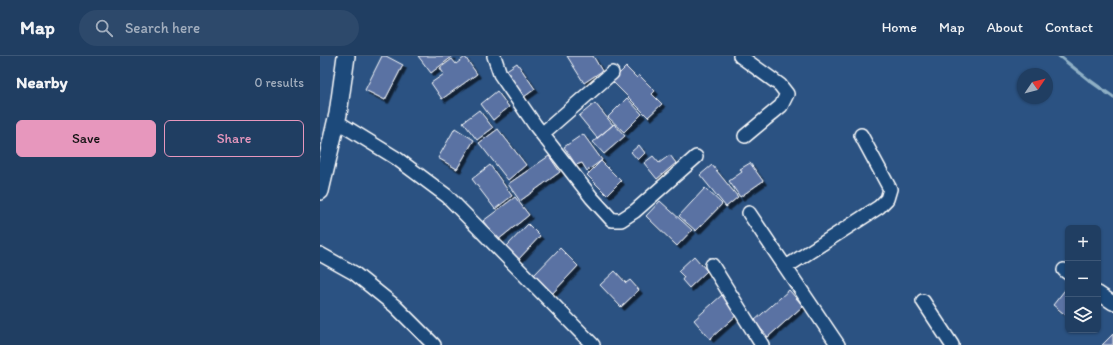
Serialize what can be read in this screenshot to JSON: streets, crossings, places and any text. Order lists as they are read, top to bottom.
{
  "north": "top right",
  "page": {
    "header": "Map",
    "search": "Search here",
    "nav": [
      "Home",
      "Map",
      "About",
      "Contact"
    ],
    "heading": ["Nearby", "0 results"],
    "buttons": ["Save", "Share"],
    "map_buttons": ["+", "−"]
  }
}
